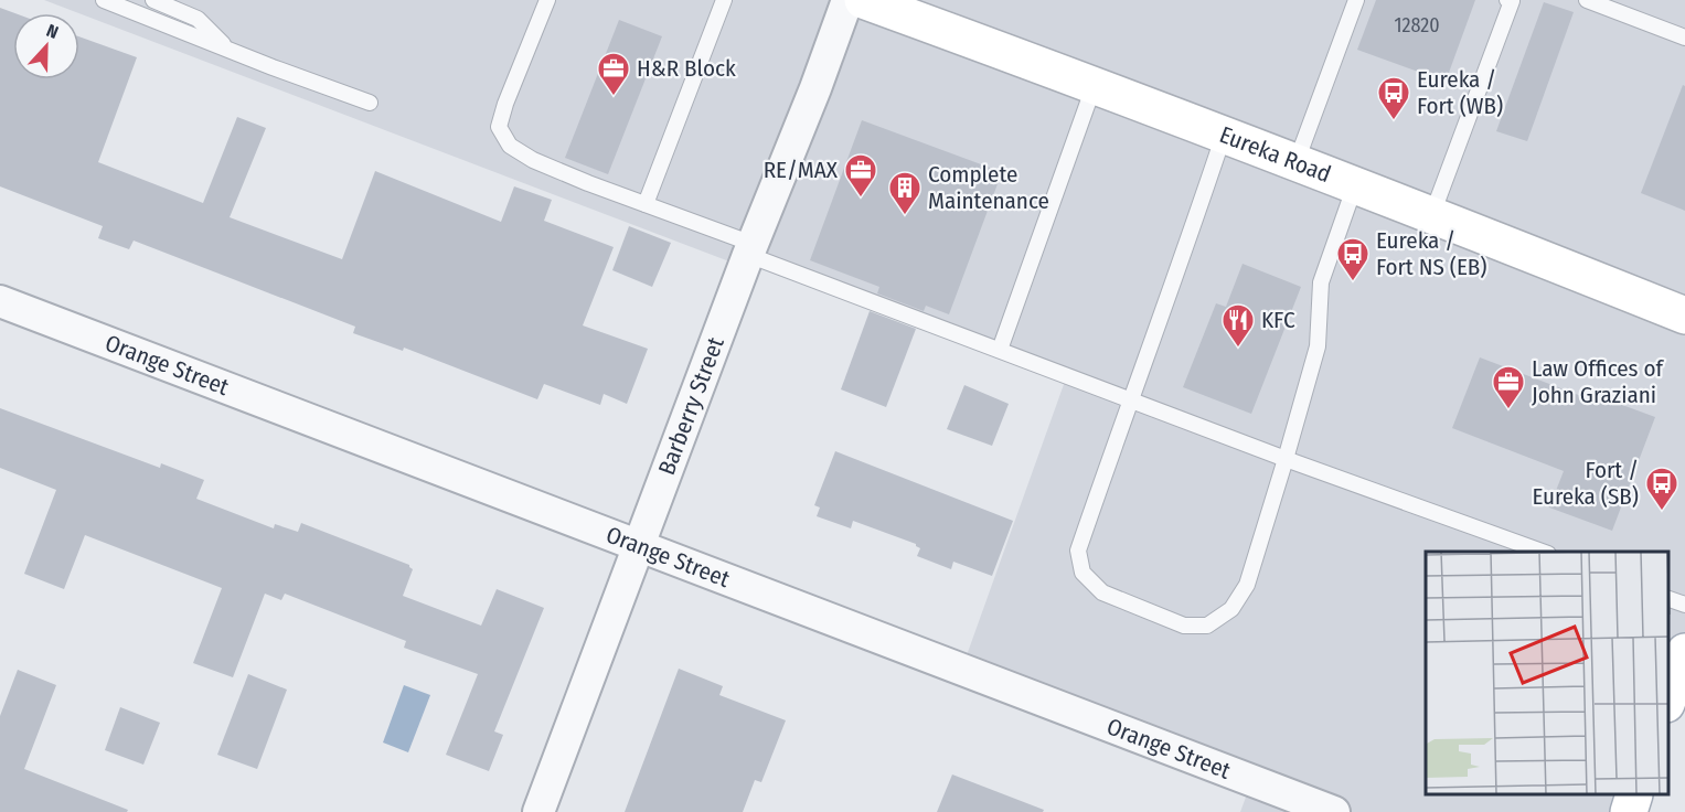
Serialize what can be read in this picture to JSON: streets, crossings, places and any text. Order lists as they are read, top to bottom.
{
  "streets": {
    "main road": ["Eureka Road"],
    "street": ["Orange Street", "Barberry Street"]
  },
  "crossings": [
    ["Orange Street", "Barberry Street"]
  ],
  "places": {
    "office": ["H&R Block", "RE/MAX", "Law Offices of John Graziani"],
    "bus stop": ["Eureka / Fort (WB)", "Eureka / Fort NS (EB)", "Fort / Eureka (SB)"],
    "building": ["Complete Maintenance"],
    "restaurant": ["KFC"]
  },
  "house_numbers": ["12820"],
  "north": "top"
}
